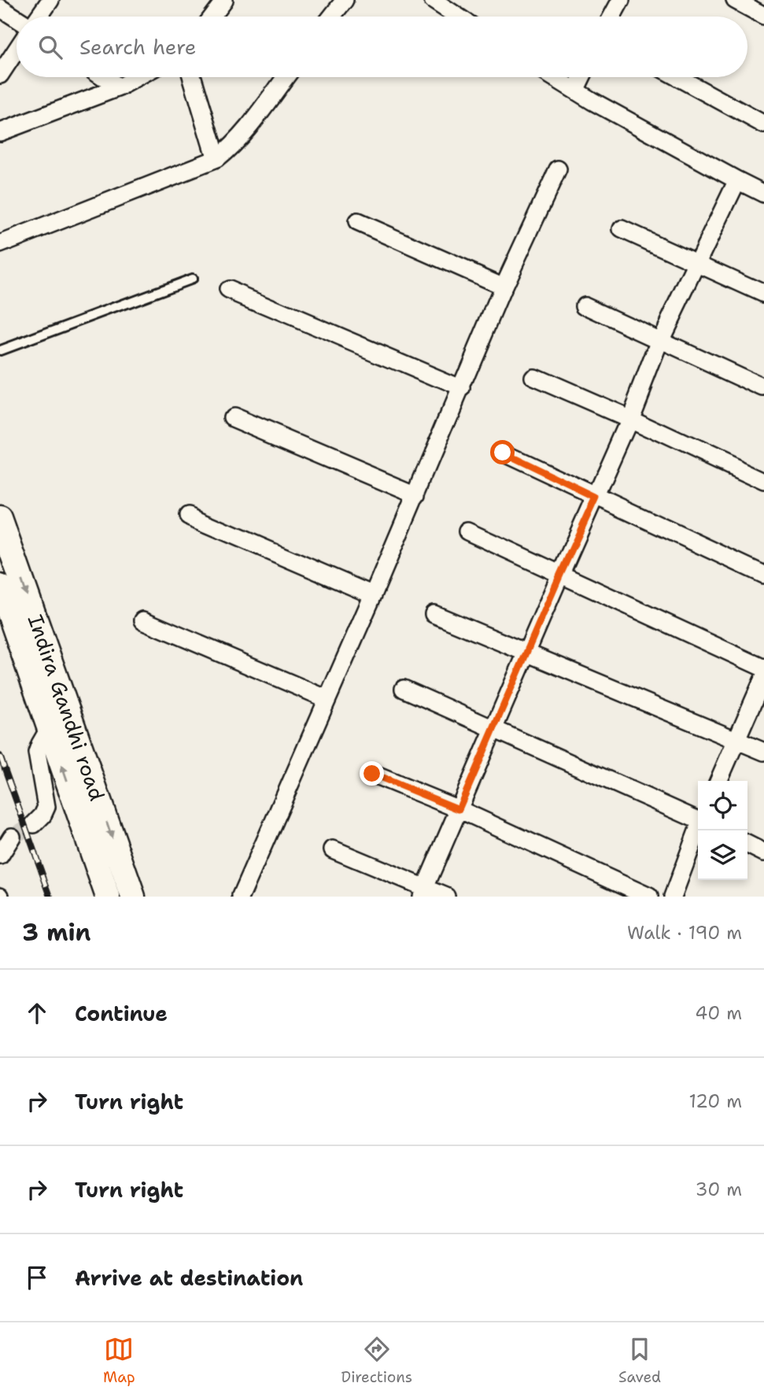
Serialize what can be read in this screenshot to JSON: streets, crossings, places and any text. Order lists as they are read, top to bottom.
{
  "streets": {
    "main road": ["Indira Gandhi road"]
  },
  "page": {
    "search": "Search here",
    "heading": ["3 min", "Walk · 190 m"],
    "list": [
      ["Continue", "40 m"],
      ["Turn right", "120 m"],
      ["Turn right", "30 m"],
      "Arrive at destination"
    ],
    "nav": ["Map", "Directions", "Saved"]
  }
}
